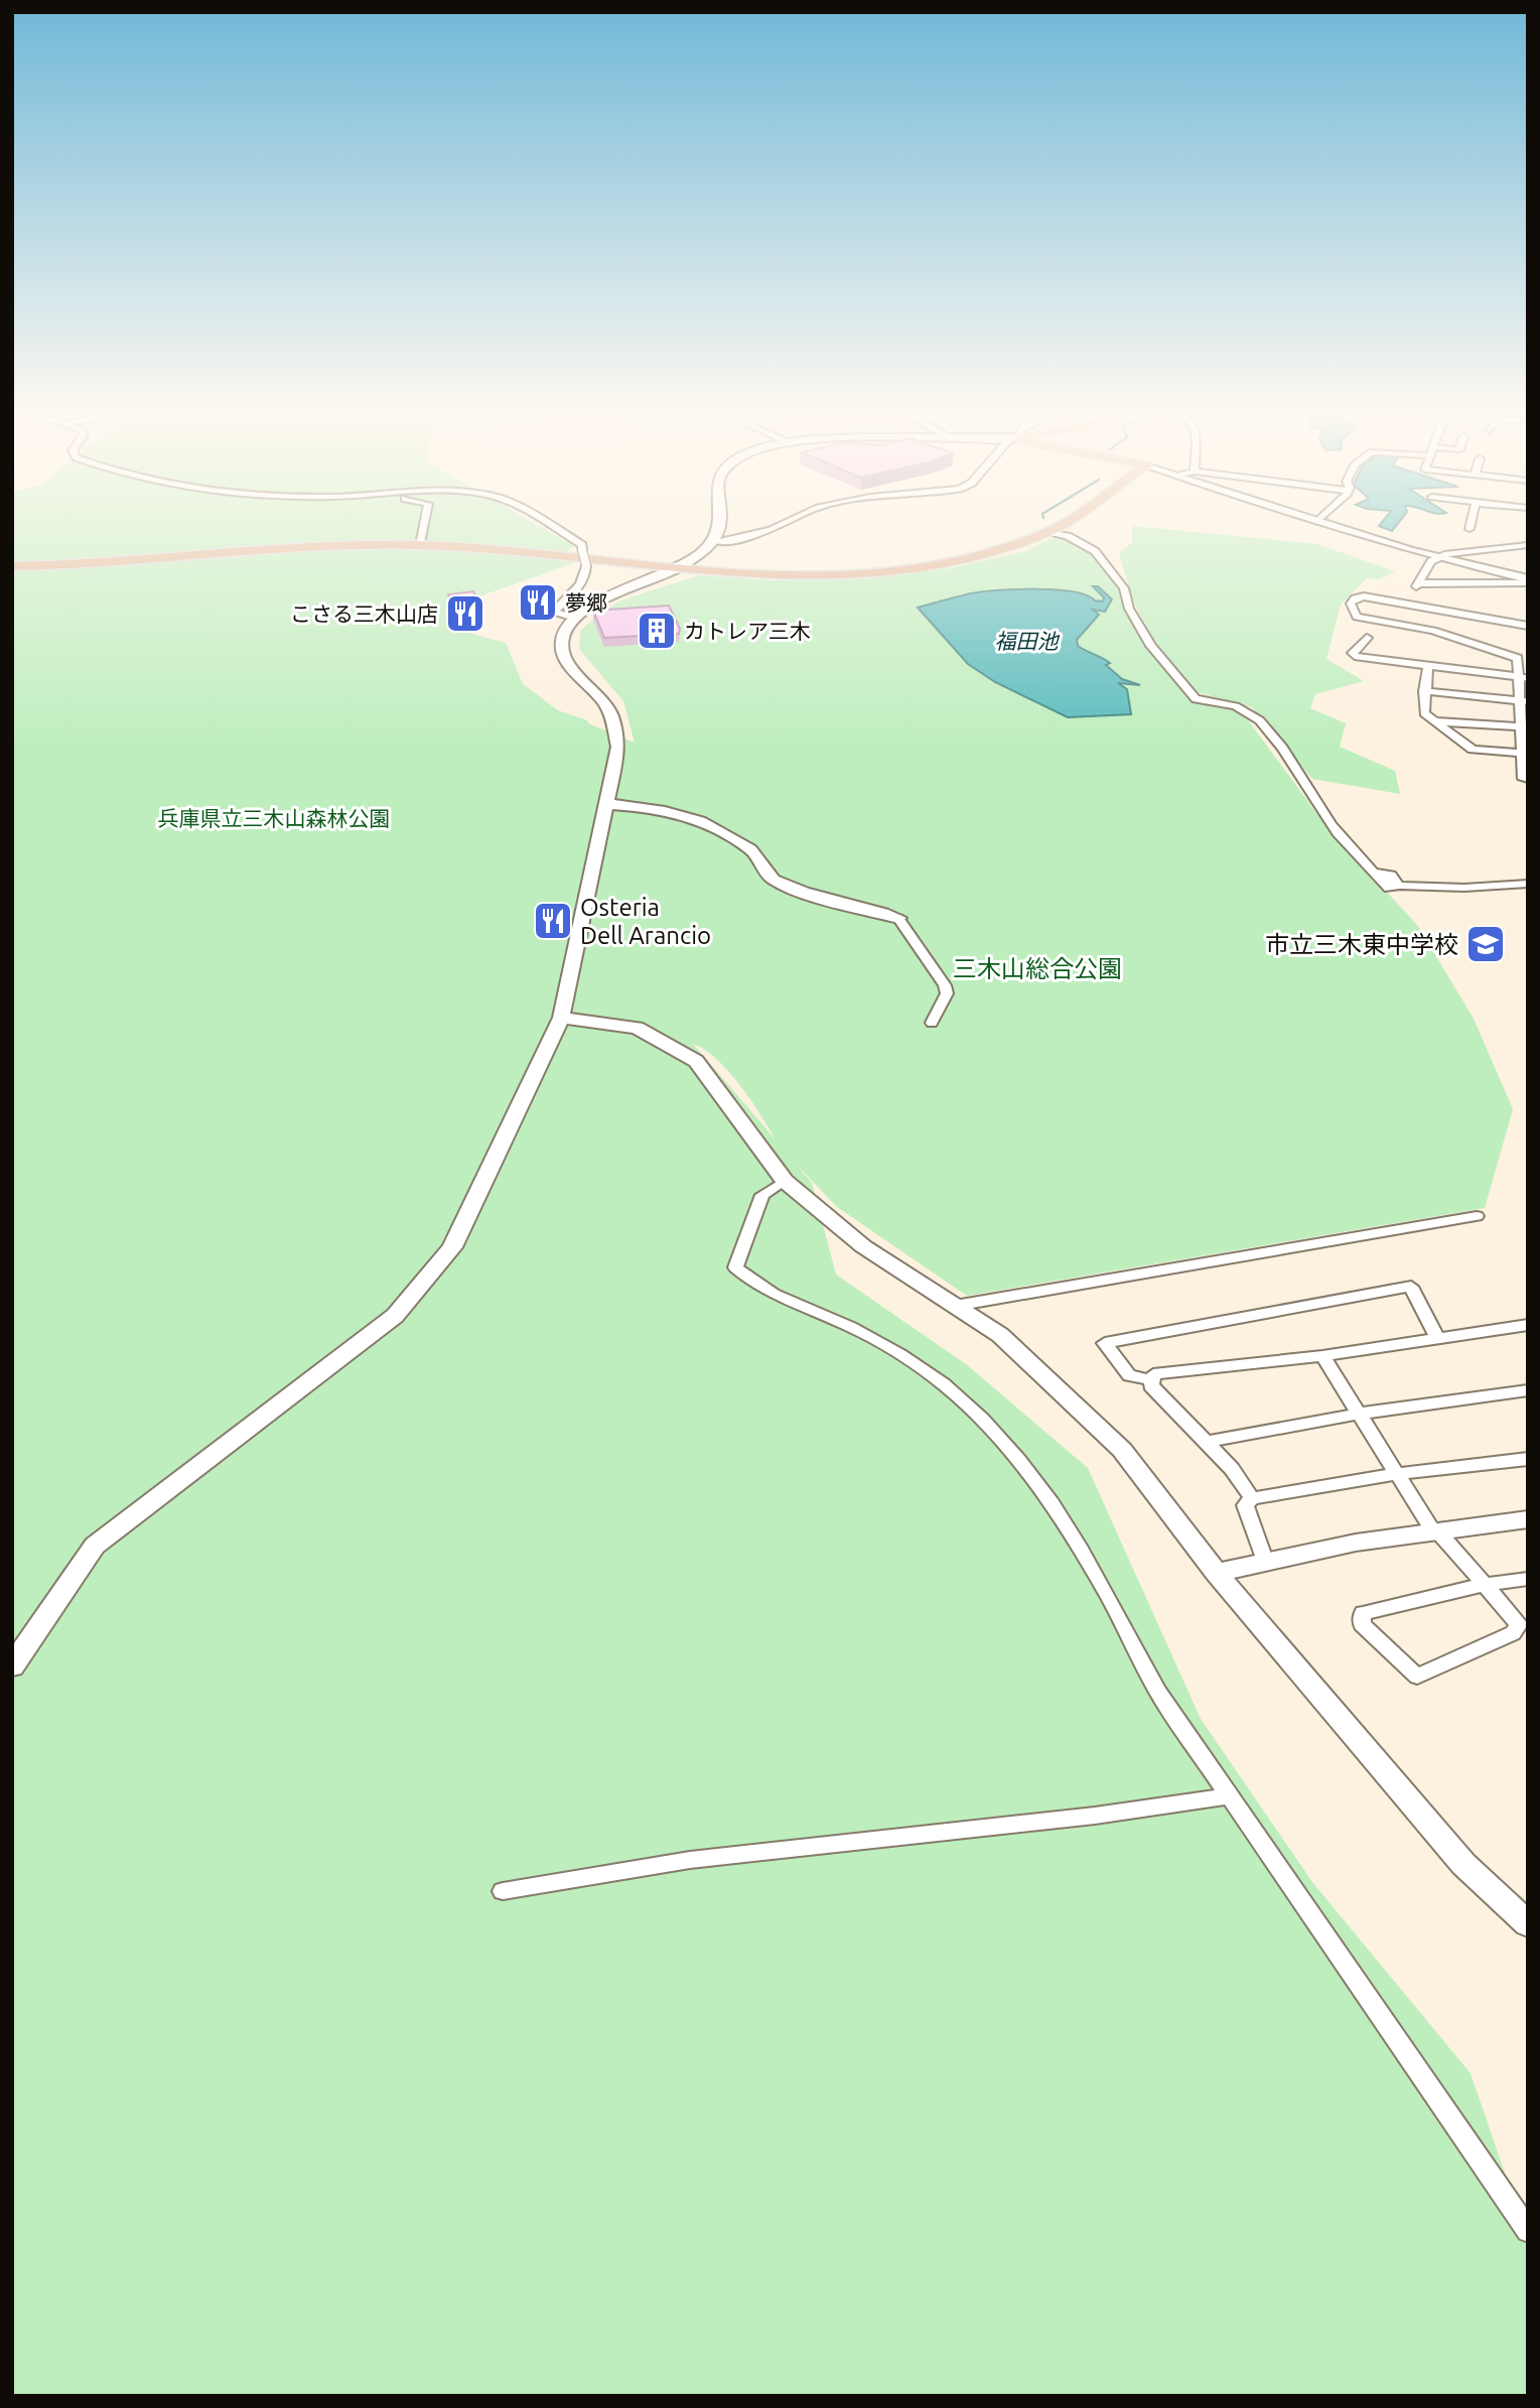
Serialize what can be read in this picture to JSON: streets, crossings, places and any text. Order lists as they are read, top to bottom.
{
  "water": ["福田池"],
  "parks": ["兵庫県立三木山森林公園", "三木山総合公園"],
  "places": {
    "restaurant": ["夢郷", "こさる三木山店", "Osteria Dell Arancio"],
    "building": ["カトレア三木"],
    "school or university": ["市立三木東中学校"]
  }
}
